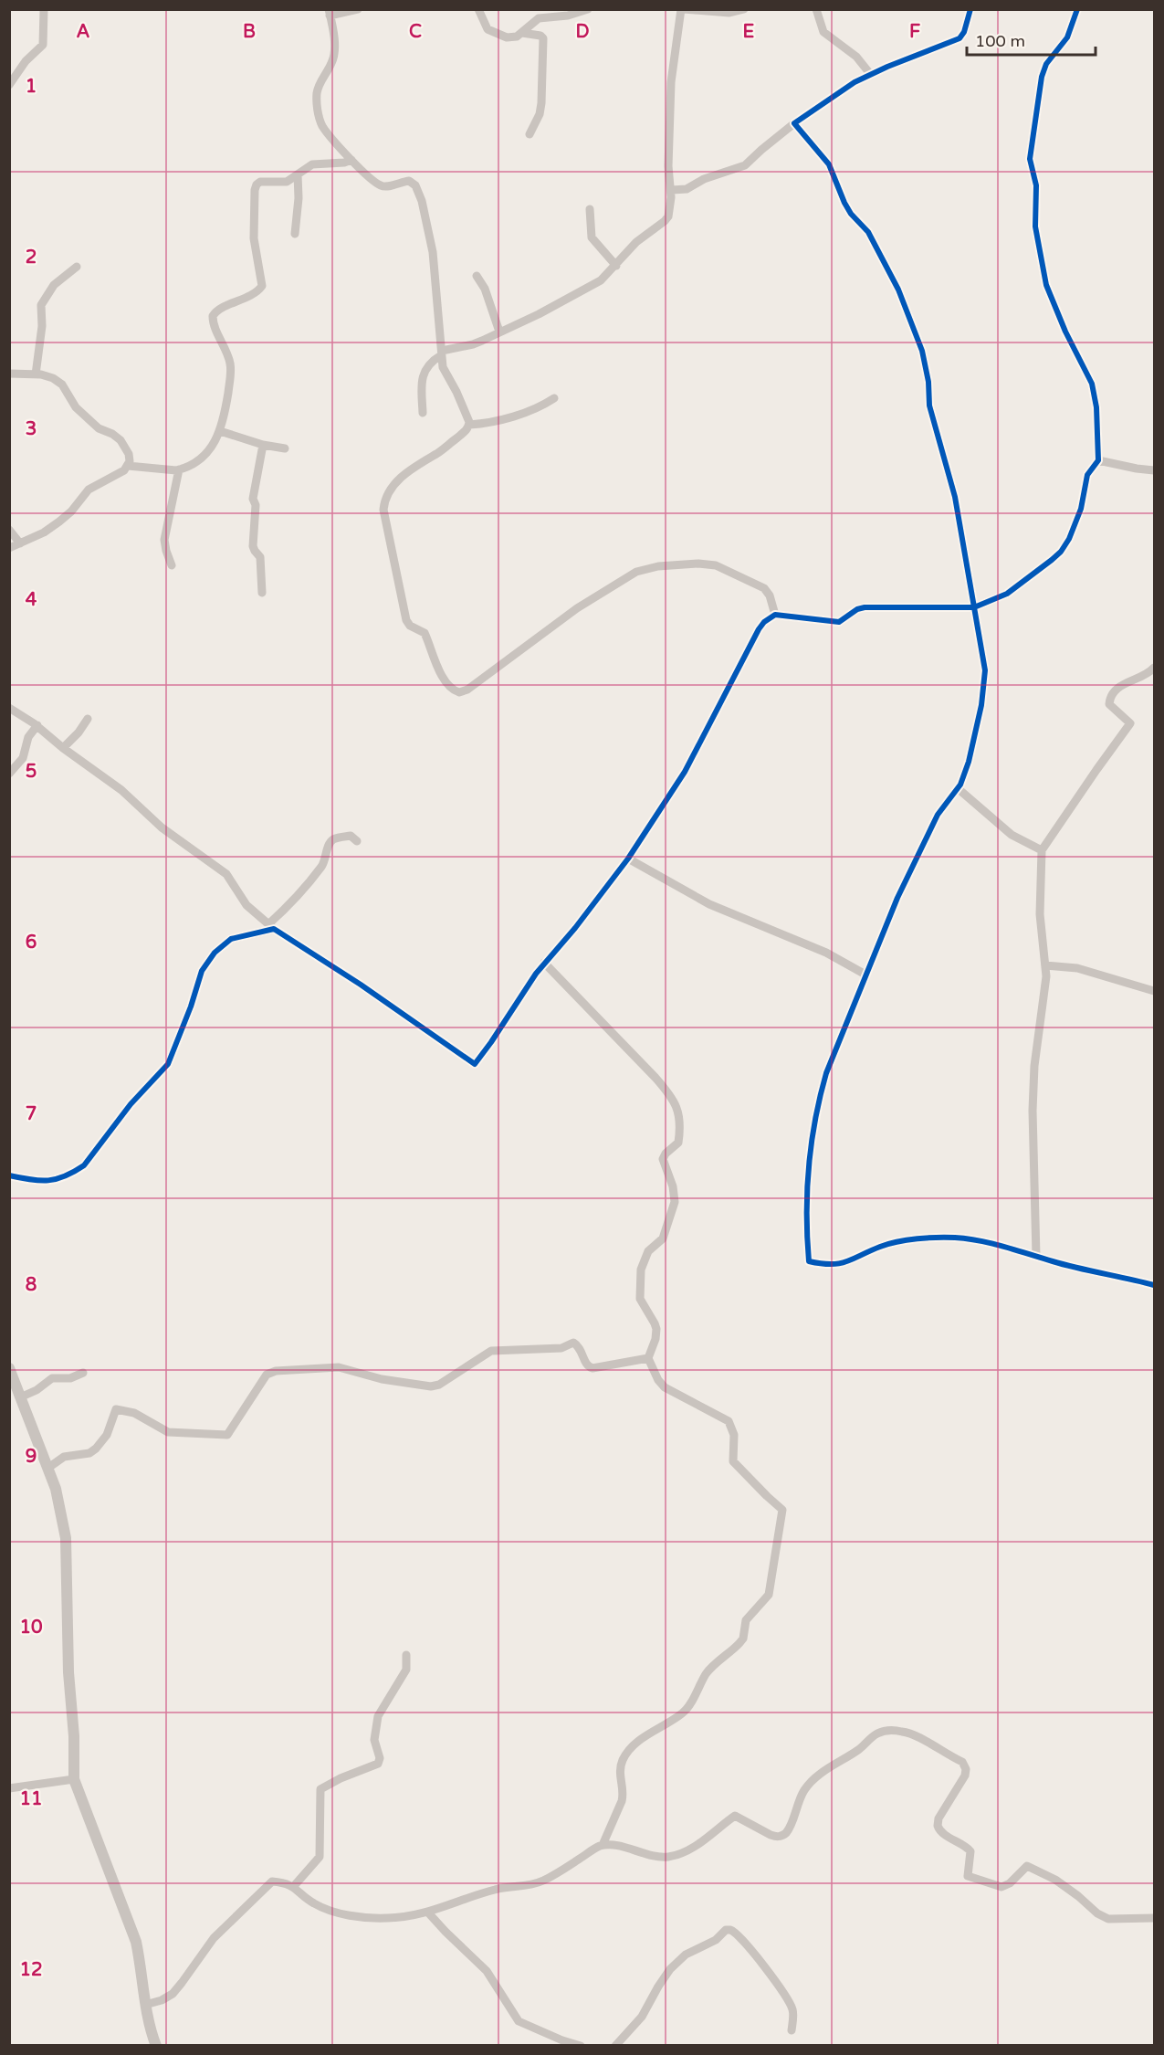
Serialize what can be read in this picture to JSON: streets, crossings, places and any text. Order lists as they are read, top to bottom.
{
  "scale_bar": "100 m",
  "grid": {
    "columns": [
      "A",
      "B",
      "C",
      "D",
      "E",
      "F"
    ],
    "rows": [
      "1",
      "2",
      "3",
      "4",
      "5",
      "6",
      "7",
      "8",
      "9",
      "10",
      "11",
      "12"
    ]
  }
}
